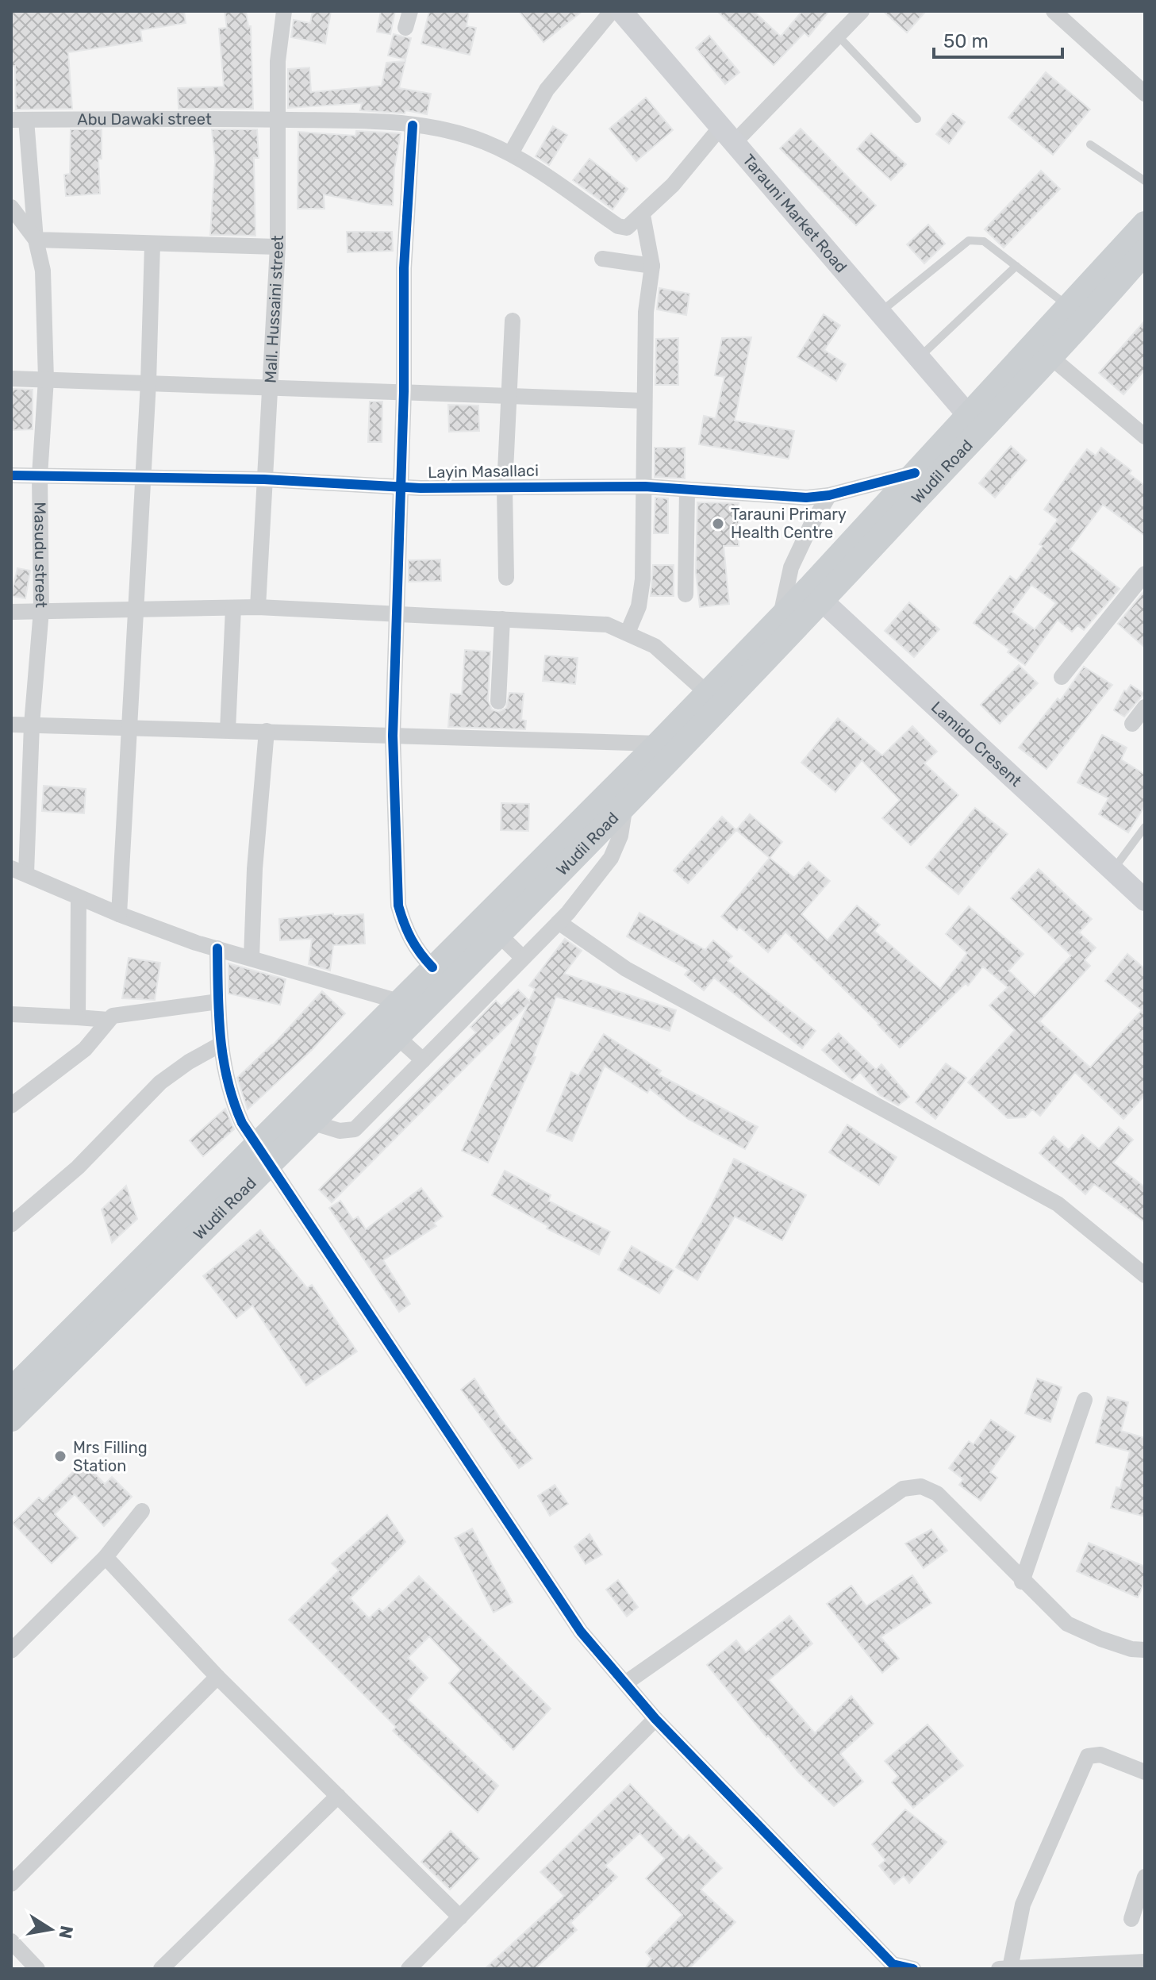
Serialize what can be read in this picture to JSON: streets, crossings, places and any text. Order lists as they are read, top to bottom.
{
  "streets": {
    "main road": ["Wudil Road"],
    "street": [
      "Abu Dawaki street",
      "Tarauni Market Road",
      "Mall. Hussaini street",
      "Layin Masallaci",
      "Masudu street",
      "Lamido Cresent"
    ]
  },
  "crossings": [
    ["Abu Dawaki street", "Mall. Hussaini street"],
    ["Tarauni Market Road", "Wudil Road"],
    ["Mall. Hussaini street", "Layin Masallaci"],
    ["Layin Masallaci", "Wudil Road"],
    ["Layin Masallaci", "Masudu street"],
    ["Wudil Road", "Lamido Cresent"]
  ],
  "places": ["Tarauni Primary Health Centre", "Mrs Filling Station"],
  "scale_bar": "50 m",
  "north": "right"
}
